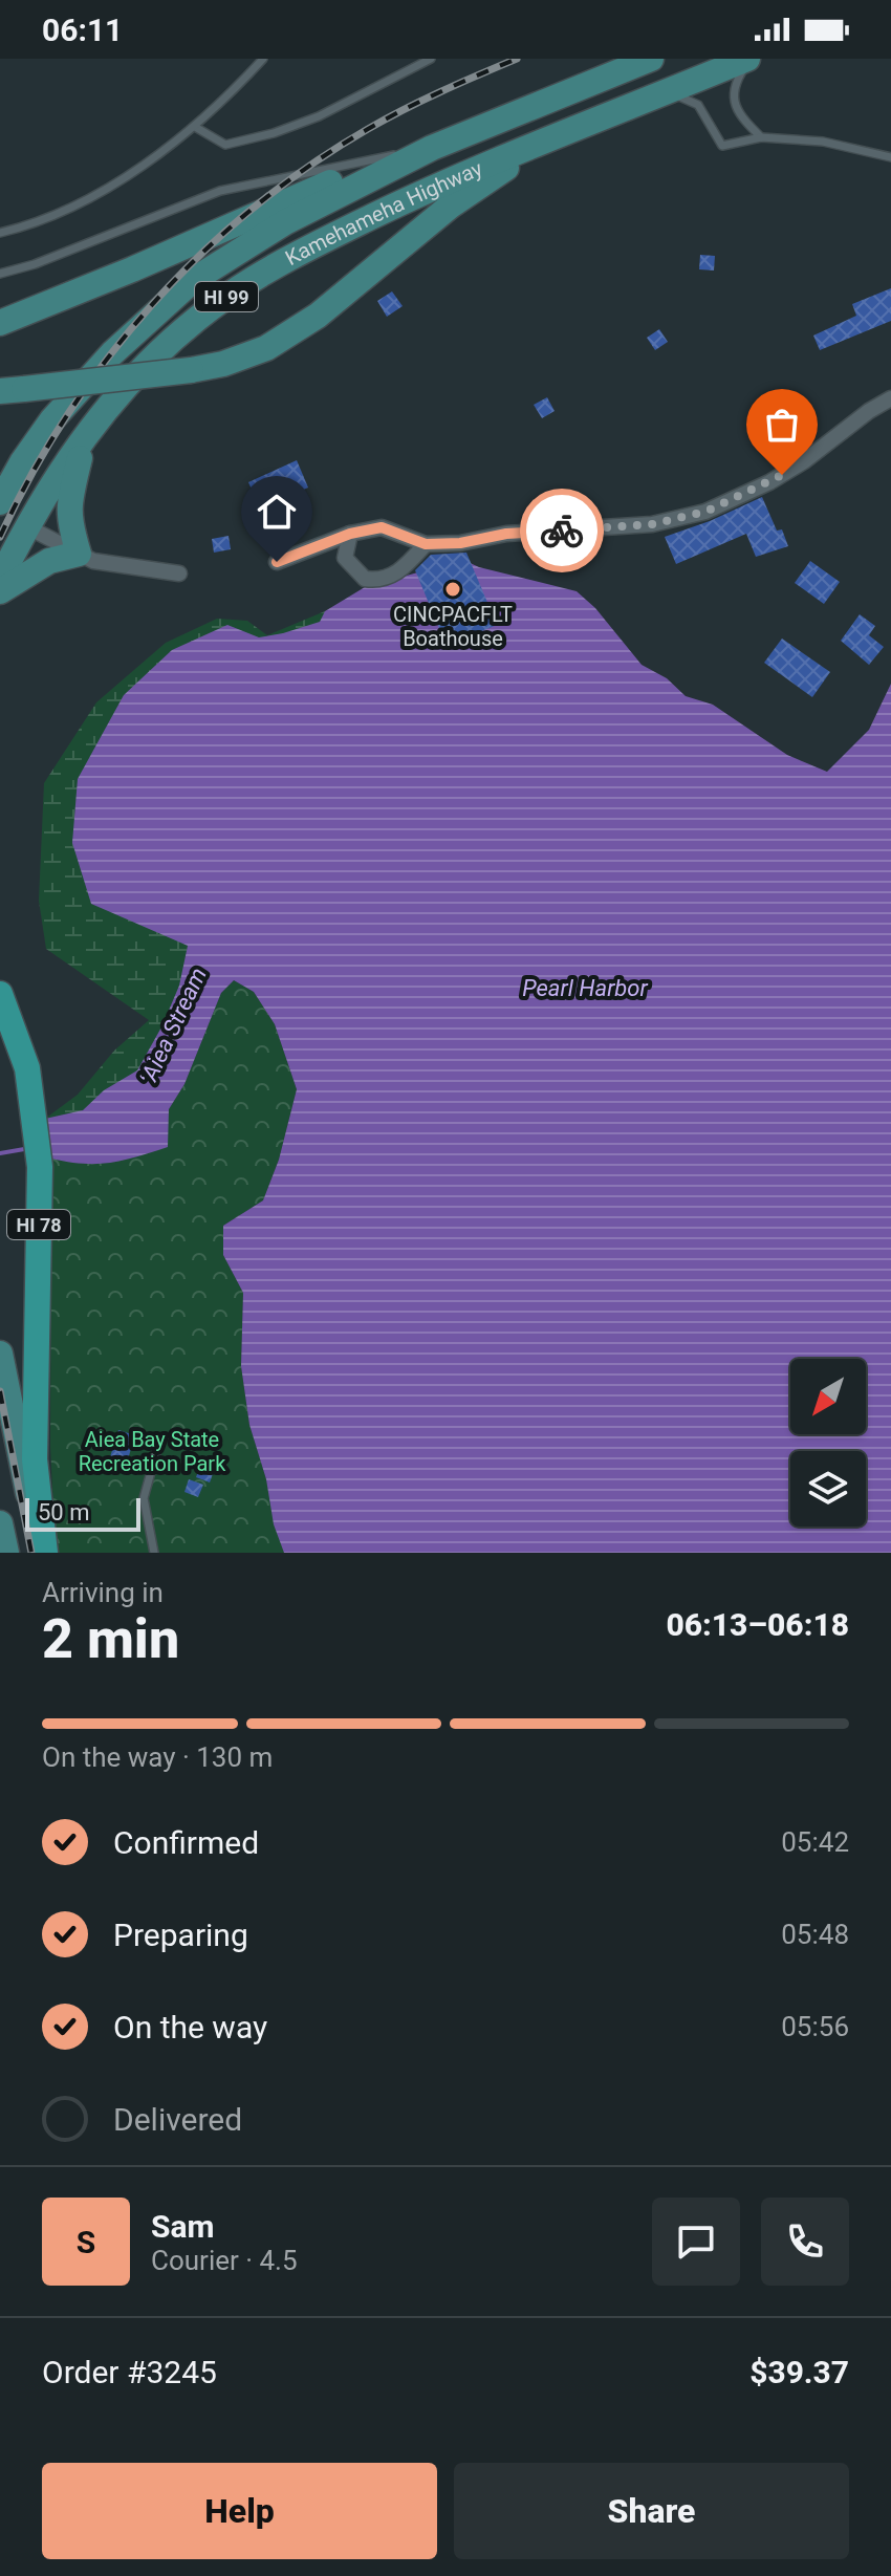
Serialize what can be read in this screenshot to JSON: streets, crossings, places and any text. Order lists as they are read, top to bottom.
{
  "streets": {
    "highway": ["HI 78"],
    "main road": ["Kamehameha Highway", "HI 99"]
  },
  "water": ["Pearl Harbor", "ʻAiea Stream"],
  "parks": ["Aiea Bay State Recreation Park"],
  "places": ["CINCPACFLT Boathouse"],
  "scale_bar": "50 m",
  "north": "bottom left",
  "page": {
    "status": "06:11",
    "scale": "50 m",
    "heading": ["2 min", "Arriving in", "06:13–06:18"],
    "panel": [
      "Sam",
      "Courier · 4.5",
      "Order #3245",
      "$39.37"
    ],
    "bar": "On the way · 130 m",
    "list": [
      ["Confirmed", "05:42"],
      ["Preparing", "05:48"],
      ["On the way", "05:56"],
      "Delivered"
    ],
    "round": "S",
    "buttons": ["Help", "Share"]
  }
}
